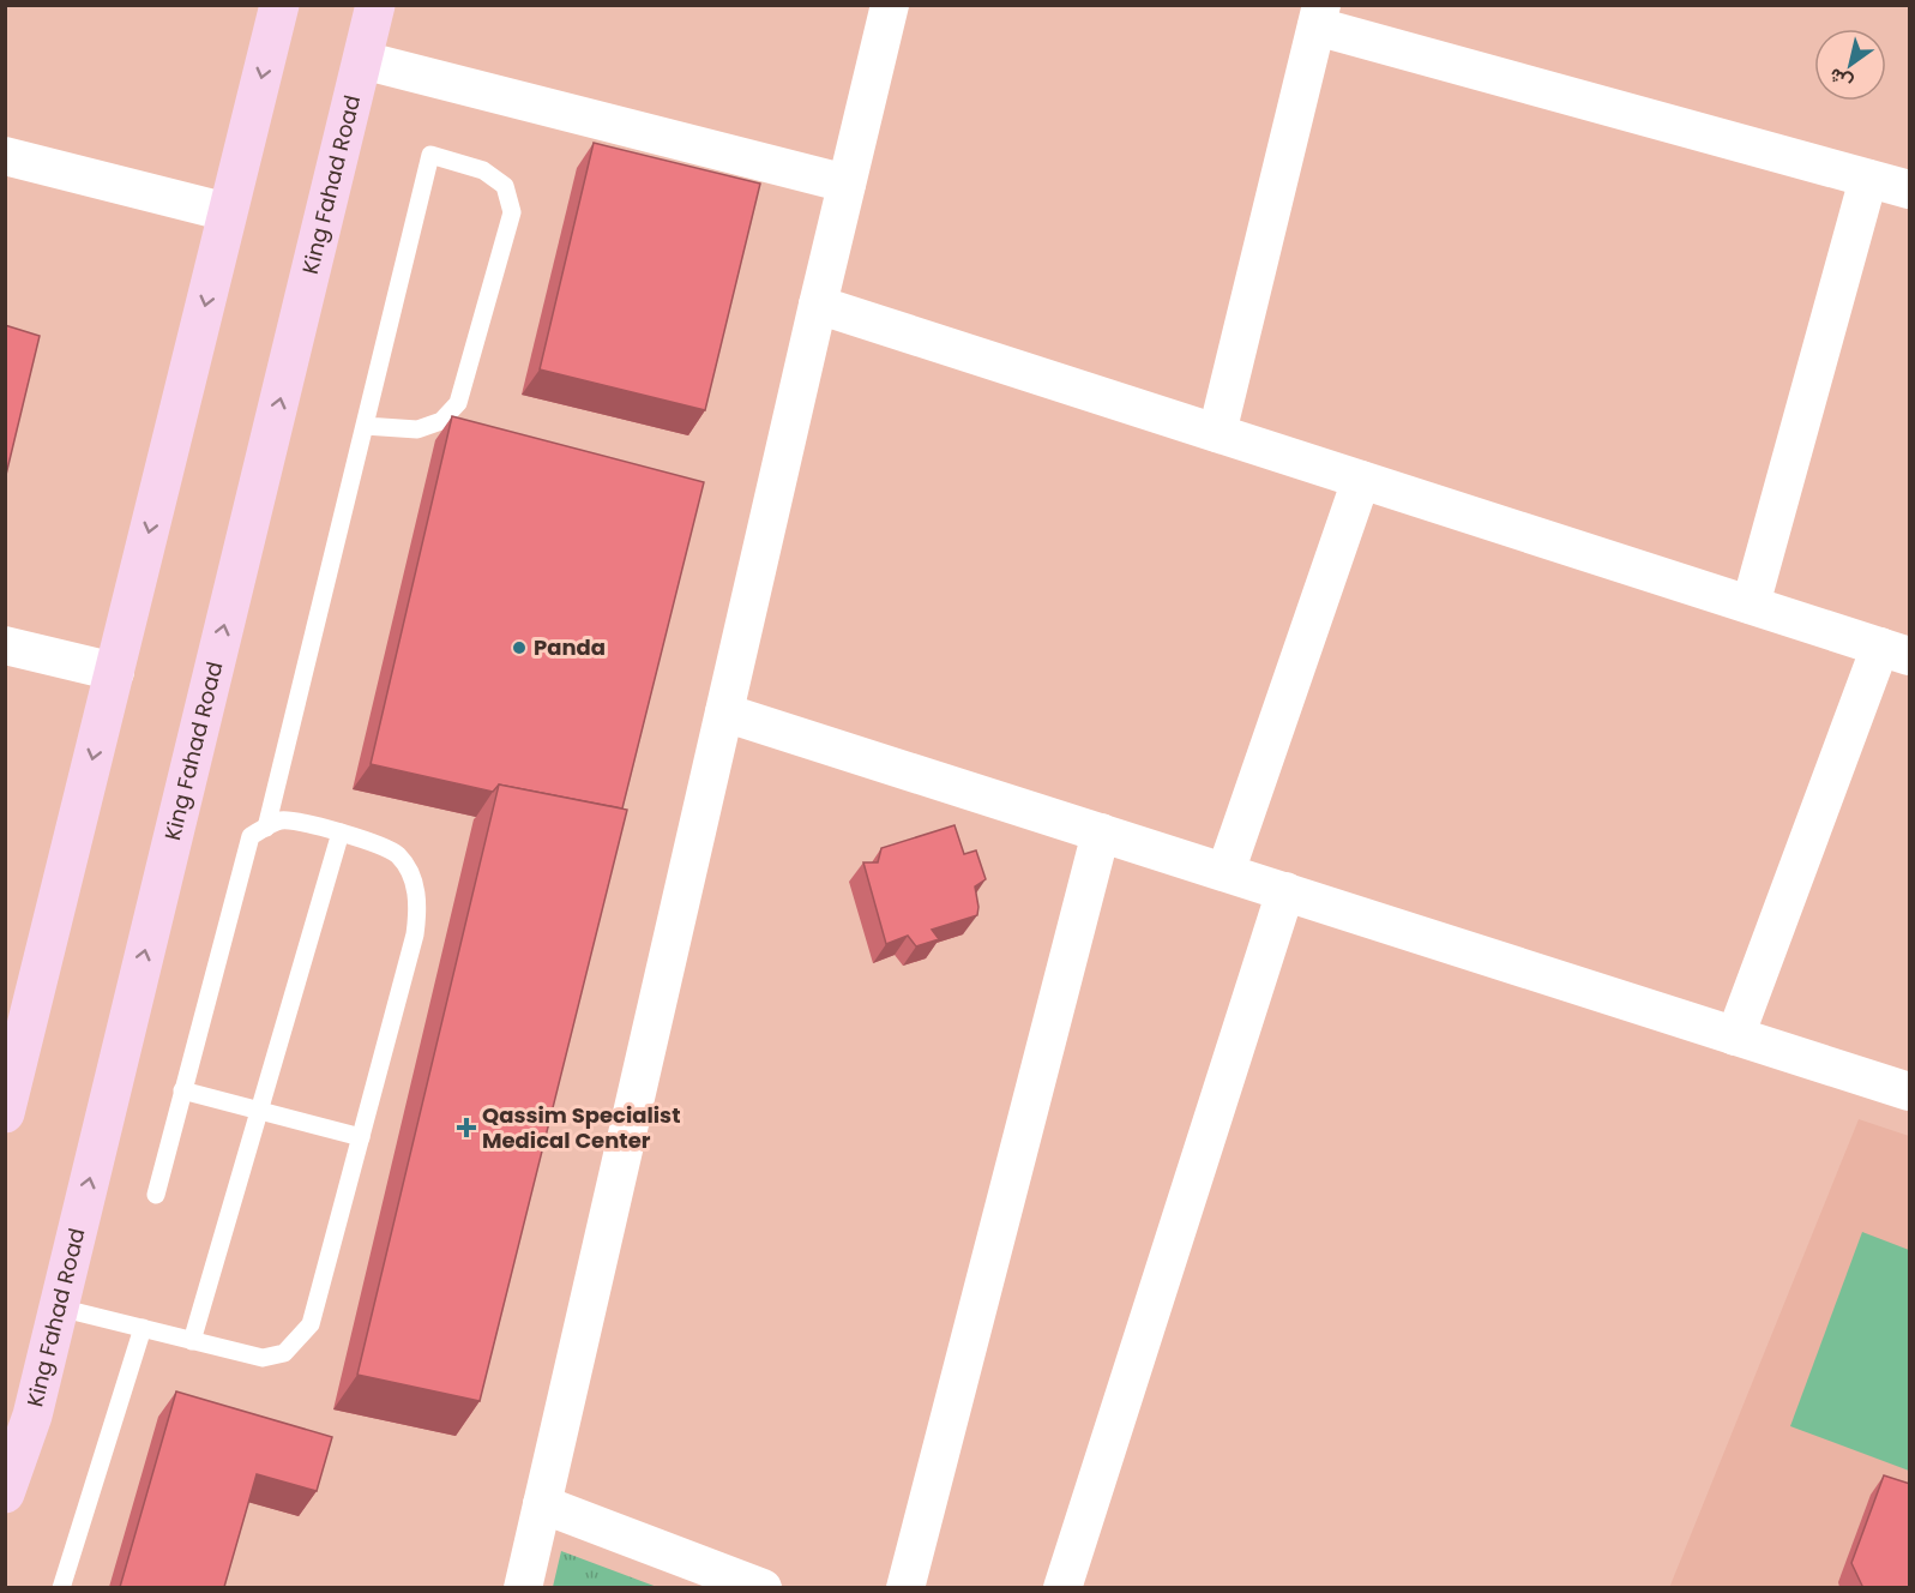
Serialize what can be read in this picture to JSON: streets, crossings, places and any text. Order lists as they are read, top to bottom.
{
  "streets": {
    "main road": ["King Fahad Road"]
  },
  "places": {
    "other": ["Panda"],
    "health": ["Qassim Specialist Medical Center"]
  },
  "north": "bottom left"
}
